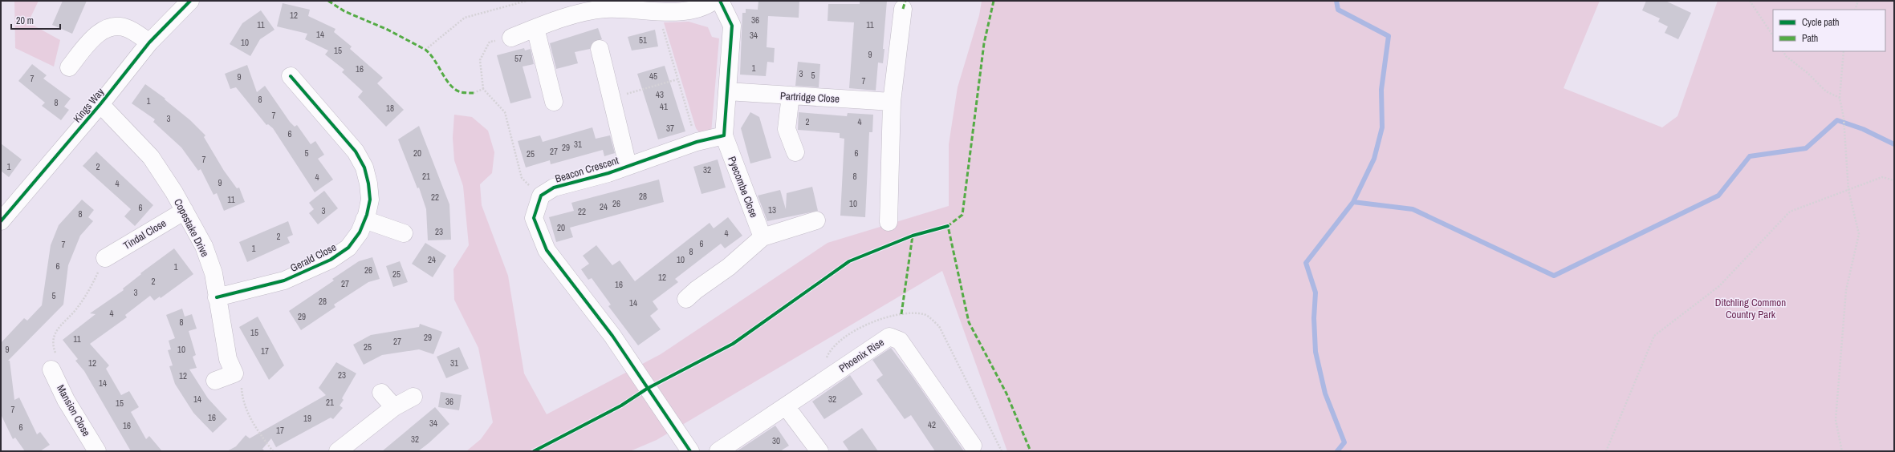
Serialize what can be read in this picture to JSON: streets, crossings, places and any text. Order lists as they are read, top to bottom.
{
  "streets": {
    "street": [
      "Partridge Close",
      "Kings Way",
      "Beacon Crescent",
      "Pyecombe Close",
      "Copestake Drive",
      "Tindal Close",
      "Gerald Close",
      "Phoenix Rise",
      "Mansion Close"
    ]
  },
  "crossings": [
    ["Kings Way", "Copestake Drive"],
    ["Beacon Crescent", "Pyecombe Close"],
    ["Copestake Drive", "Tindal Close"],
    ["Copestake Drive", "Gerald Close"]
  ],
  "parks": ["Ditchling Common Country Park"],
  "house_numbers": [
    "12",
    "36",
    "11",
    "11",
    "14",
    "34",
    "51",
    "10",
    "15",
    "9",
    "57",
    "1",
    "16",
    "3",
    "5",
    "45",
    "9",
    "7",
    "7",
    "43",
    "8",
    "1",
    "8",
    "41",
    "18",
    "7",
    "3",
    "2",
    "4",
    "37",
    "6",
    "31",
    "29",
    "27",
    "5",
    "20",
    "6",
    "25",
    "7",
    "1",
    "2",
    "32",
    "21",
    "8",
    "4",
    "9",
    "4",
    "28",
    "22",
    "11",
    "26",
    "10",
    "24",
    "6",
    "13",
    "3",
    "22",
    "8",
    "20",
    "23",
    "4",
    "2",
    "6",
    "7",
    "1",
    "8",
    "24",
    "10",
    "6",
    "1",
    "26",
    "25",
    "12",
    "2",
    "27",
    "16",
    "3",
    "5",
    "28",
    "14",
    "4",
    "29",
    "8",
    "15",
    "29",
    "11",
    "27",
    "25",
    "9",
    "10",
    "17",
    "12",
    "31",
    "23",
    "12",
    "14",
    "14",
    "32",
    "36",
    "21",
    "15",
    "7",
    "16",
    "19",
    "34",
    "42",
    "16",
    "6",
    "17",
    "32",
    "30"
  ],
  "legend": ["Cycle path", "Path"],
  "scale_bar": "20 m"
}
